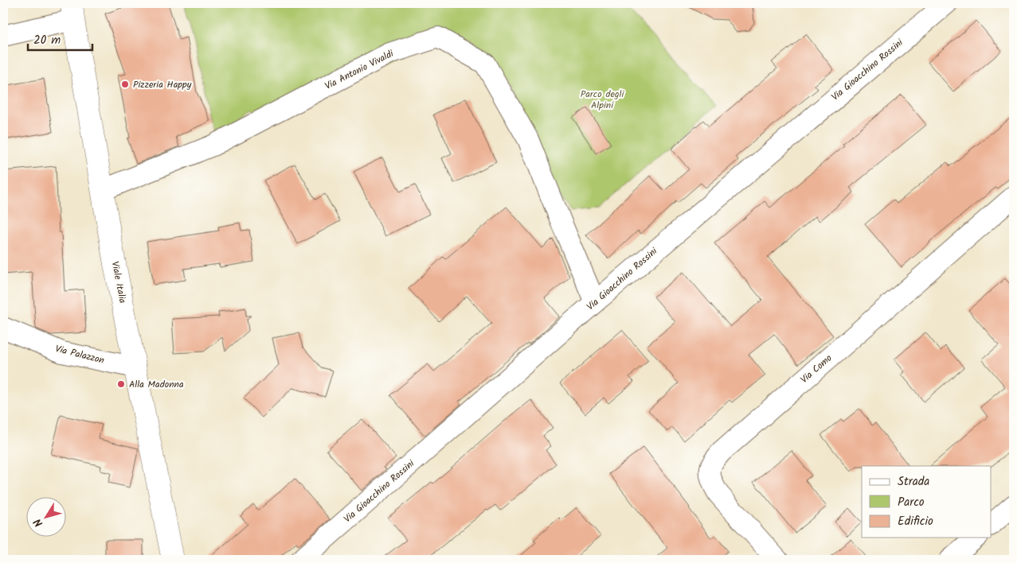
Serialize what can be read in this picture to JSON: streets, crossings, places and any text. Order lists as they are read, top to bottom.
{
  "streets": {
    "main road": ["Viale Italia"],
    "street": [
      "Via Antonio Vivaldi",
      "Via Gioacchino Rossini",
      "Via Palazzon",
      "Via Como"
    ]
  },
  "crossings": [
    ["Via Antonio Vivaldi", "Via Gioacchino Rossini"],
    ["Via Antonio Vivaldi", "Viale Italia"],
    ["Viale Italia", "Via Palazzon"]
  ],
  "parks": ["Parco degli Alpini"],
  "places": ["Pizzeria Happy", "Alla Madonna"],
  "legend": ["Strada", "Parco", "Edificio"],
  "scale_bar": "20 m",
  "north": "bottom left"
}
